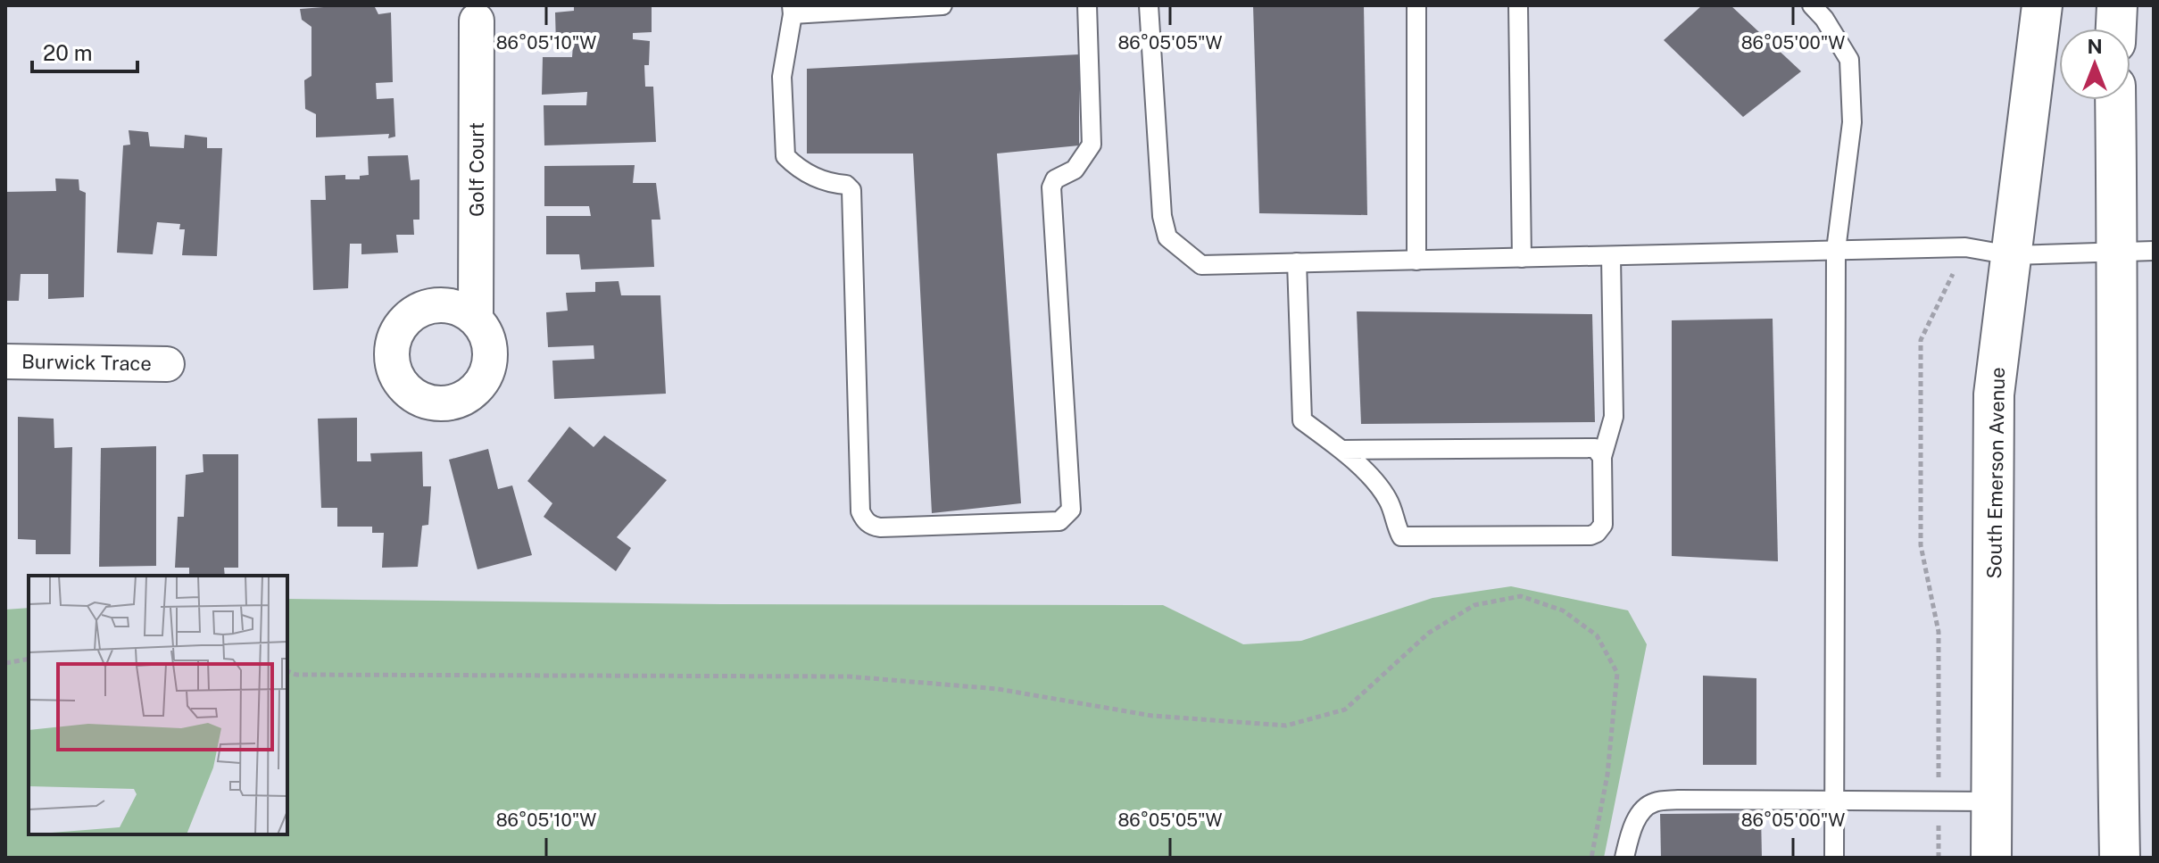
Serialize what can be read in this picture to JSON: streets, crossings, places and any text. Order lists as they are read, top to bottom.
{
  "streets": {
    "main road": ["South Emerson Avenue"],
    "street": ["Golf Court", "Burwick Trace"]
  },
  "scale_bar": "20 m",
  "north": "top",
  "coordinates": ["86°05'10\"W", "86°05'05\"W", "86°05'00\"W"]
}
